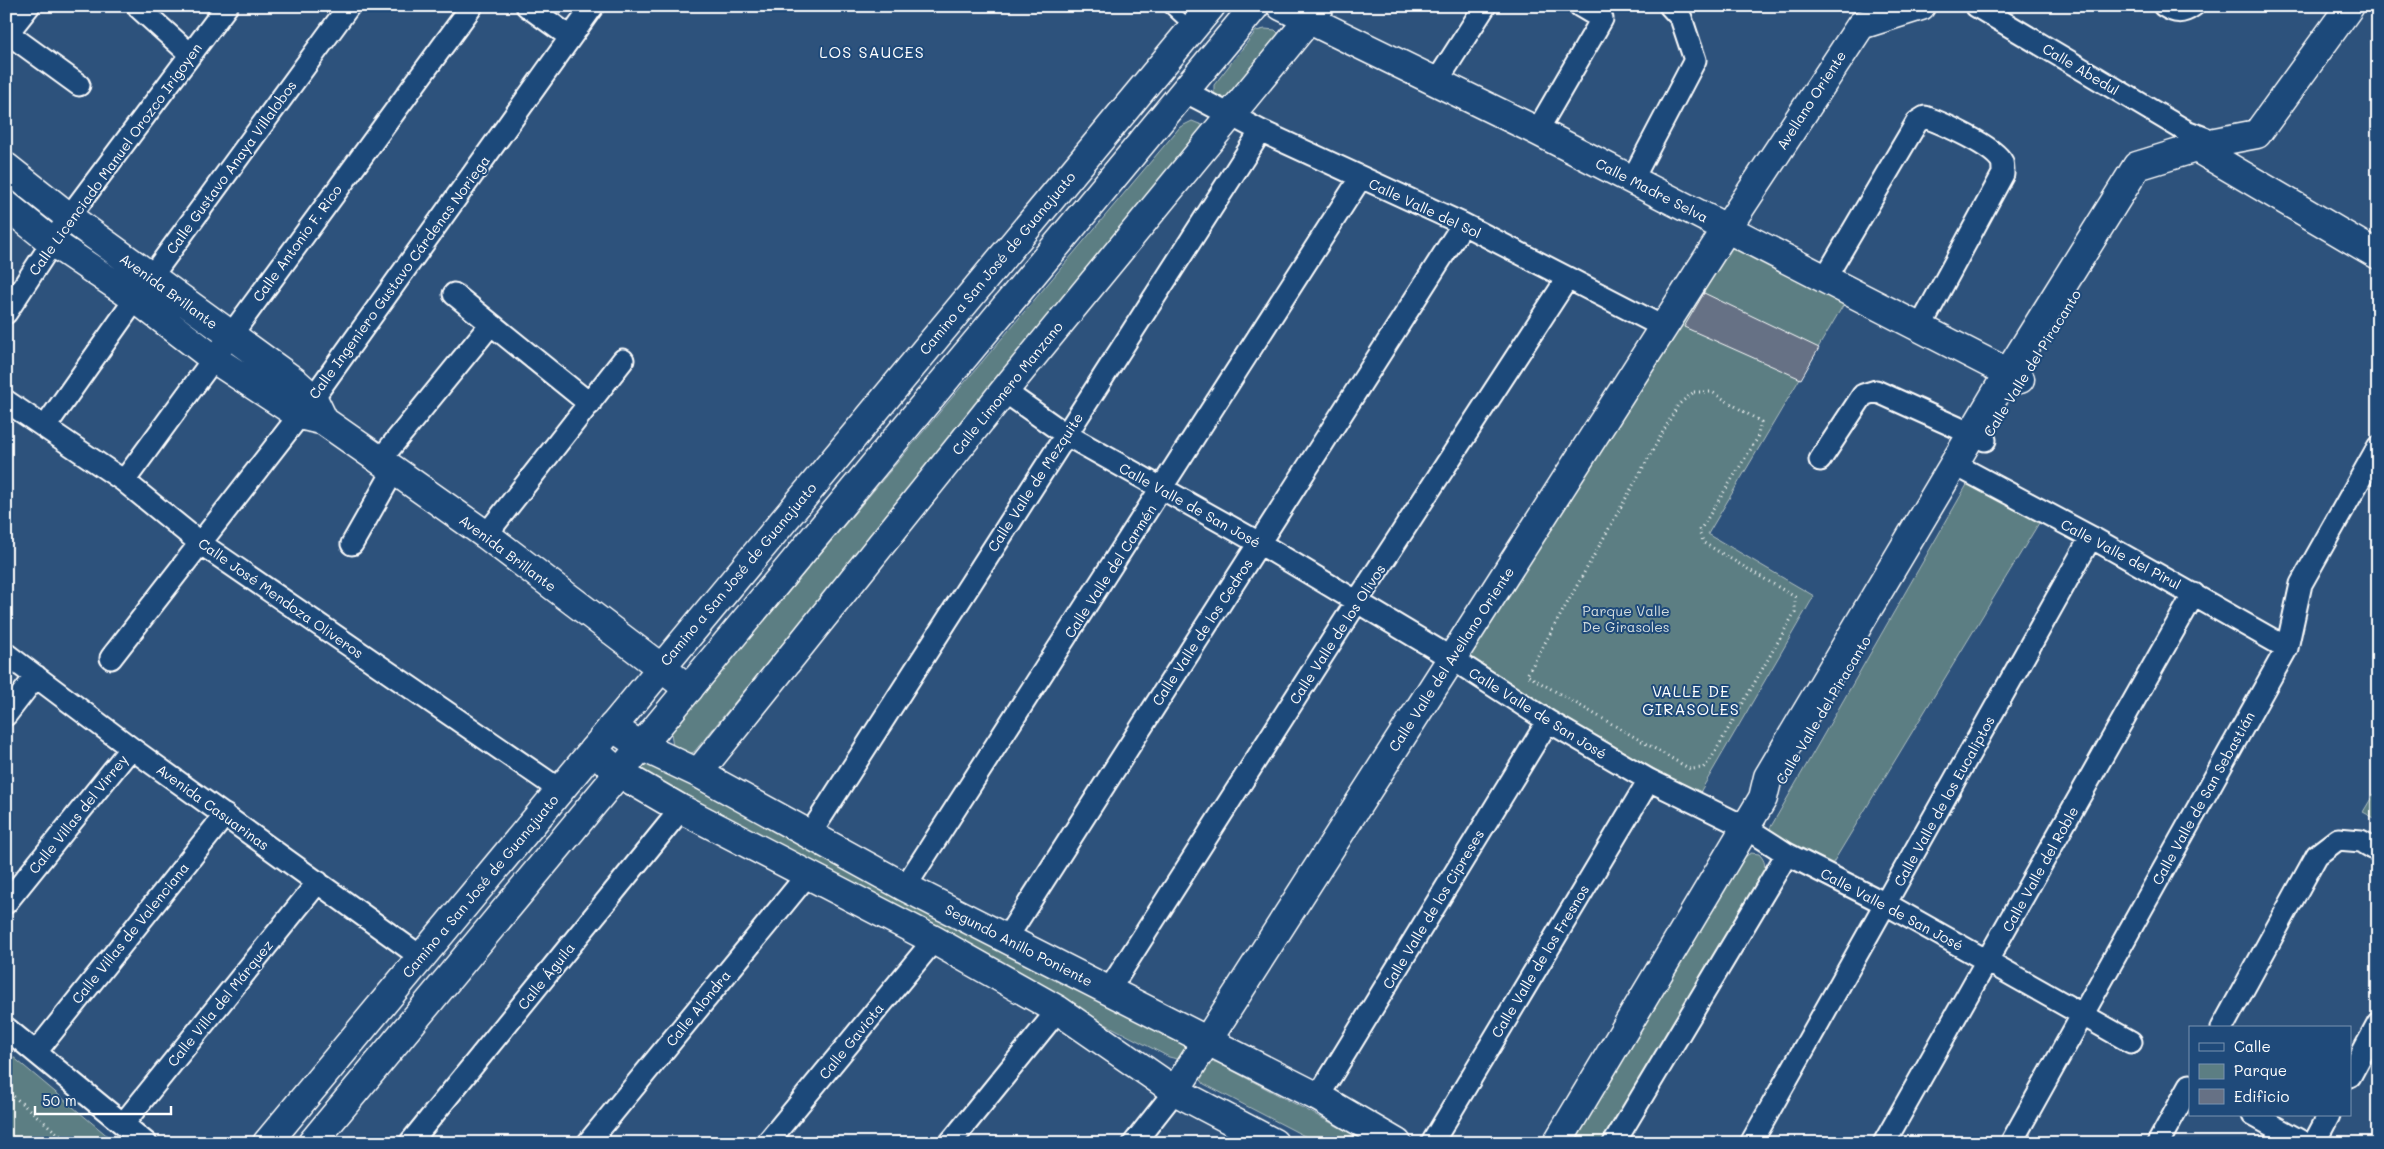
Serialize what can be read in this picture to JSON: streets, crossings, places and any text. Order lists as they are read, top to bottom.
{
  "streets": {
    "main road": [
      "Calle Abedul",
      "Avellano Oriente",
      "Calle Madre Selva",
      "Camino a San José de Guanajuato",
      "Avenida Brillante",
      "Calle Valle del Piracanto",
      "Calle Limonero Manzano",
      "Calle Valle del Avellano Oriente",
      "Segundo Anillo Poniente"
    ],
    "street": [
      "Calle Licenciado Manuel Orozco Irigoyen",
      "Calle Gustavo Anaya Villalobos",
      "Calle Valle del Sol",
      "Calle Antonio F. Rico",
      "Calle Ingeniero Gustavo Cárdenas Noriega",
      "Calle Valle de Mezquite",
      "Calle Valle de San José",
      "Calle Valle del Pirul",
      "Calle Valle del Carmén",
      "Calle José Mendoza Oliveros",
      "Calle Valle de los Cedros",
      "Calle Valle de los Olivos",
      "Calle Valle de San Sebastián",
      "Calle Valle de los Eucaliptos",
      "Avenida Casuarinas",
      "Calle Villas del Virrey",
      "Calle Valle del Roble",
      "Calle Valle de los Cipreses",
      "Calle Villas de Valenciana",
      "Calle Valle de los Fresnos",
      "Calle Águila",
      "Calle Villa del Márquez",
      "Calle Alondra",
      "Calle Gaviota"
    ]
  },
  "crossings": [
    ["Calle Abedul", "Calle Valle del Piracanto"],
    ["Avellano Oriente", "Calle Madre Selva"],
    ["Avellano Oriente", "Calle Valle del Avellano Oriente"],
    ["Calle Licenciado Manuel Orozco Irigoyen", "Avenida Brillante"],
    ["Calle Gustavo Anaya Villalobos", "Avenida Brillante"],
    ["Calle Gustavo Anaya Villalobos", "Calle José Mendoza Oliveros"],
    ["Calle Madre Selva", "Calle Valle del Piracanto"],
    ["Calle Madre Selva", "Calle Limonero Manzano"],
    ["Calle Madre Selva", "Calle Valle del Avellano Oriente"],
    ["Calle Valle del Sol", "Calle Limonero Manzano"],
    ["Calle Valle del Sol", "Calle Valle de Mezquite"],
    ["Calle Valle del Sol", "Calle Valle del Carmén"],
    ["Calle Valle del Sol", "Calle Valle de los Cedros"],
    ["Calle Valle del Sol", "Calle Valle de los Olivos"],
    ["Calle Valle del Sol", "Calle Valle del Avellano Oriente"],
    ["Calle Antonio F. Rico", "Avenida Brillante"],
    ["Calle Antonio F. Rico", "Calle José Mendoza Oliveros"],
    ["Camino a San José de Guanajuato", "Avenida Brillante"],
    ["Camino a San José de Guanajuato", "Calle José Mendoza Oliveros"],
    ["Camino a San José de Guanajuato", "Avenida Casuarinas"],
    ["Camino a San José de Guanajuato", "Segundo Anillo Poniente"],
    ["Calle Ingeniero Gustavo Cárdenas Noriega", "Avenida Brillante"],
    ["Calle Ingeniero Gustavo Cárdenas Noriega", "Calle José Mendoza Oliveros"],
    ["Calle Valle del Piracanto", "Calle Valle de San José"],
    ["Calle Valle del Piracanto", "Calle Valle del Pirul"],
    ["Calle Limonero Manzano", "Calle Valle de San José"],
    ["Calle Limonero Manzano", "Segundo Anillo Poniente"],
    ["Calle Valle de Mezquite", "Calle Valle de San José"],
    ["Calle Valle de Mezquite", "Segundo Anillo Poniente"],
    ["Calle Valle de San José", "Calle Valle del Carmén"],
    ["Calle Valle de San José", "Calle Valle de los Cedros"],
    ["Calle Valle de San José", "Calle Valle de los Olivos"],
    ["Calle Valle de San José", "Calle Valle del Avellano Oriente"],
    ["Calle Valle de San José", "Calle Valle de San Sebastián"],
    ["Calle Valle de San José", "Calle Valle de los Eucaliptos"],
    ["Calle Valle de San José", "Calle Valle del Roble"],
    ["Calle Valle de San José", "Calle Valle de los Cipreses"],
    ["Calle Valle de San José", "Calle Valle de los Fresnos"],
    ["Calle Valle del Pirul", "Calle Valle de San Sebastián"],
    ["Calle Valle del Pirul", "Calle Valle de los Eucaliptos"],
    ["Calle Valle del Pirul", "Calle Valle del Roble"],
    ["Calle Valle del Carmén", "Segundo Anillo Poniente"],
    ["Calle Valle de los Cedros", "Segundo Anillo Poniente"],
    ["Calle Valle de los Olivos", "Segundo Anillo Poniente"],
    ["Calle Valle del Avellano Oriente", "Segundo Anillo Poniente"],
    ["Avenida Casuarinas", "Calle Villas del Virrey"],
    ["Avenida Casuarinas", "Calle Villas de Valenciana"],
    ["Avenida Casuarinas", "Calle Villa del Márquez"],
    ["Calle Valle de los Cipreses", "Segundo Anillo Poniente"]
  ],
  "districts": ["LOS SAUCES", "VALLE DE GIRASOLES"],
  "parks": ["Parque Valle De Girasoles"],
  "legend": ["Calle", "Parque", "Edificio"],
  "scale_bar": "50 m"
}
